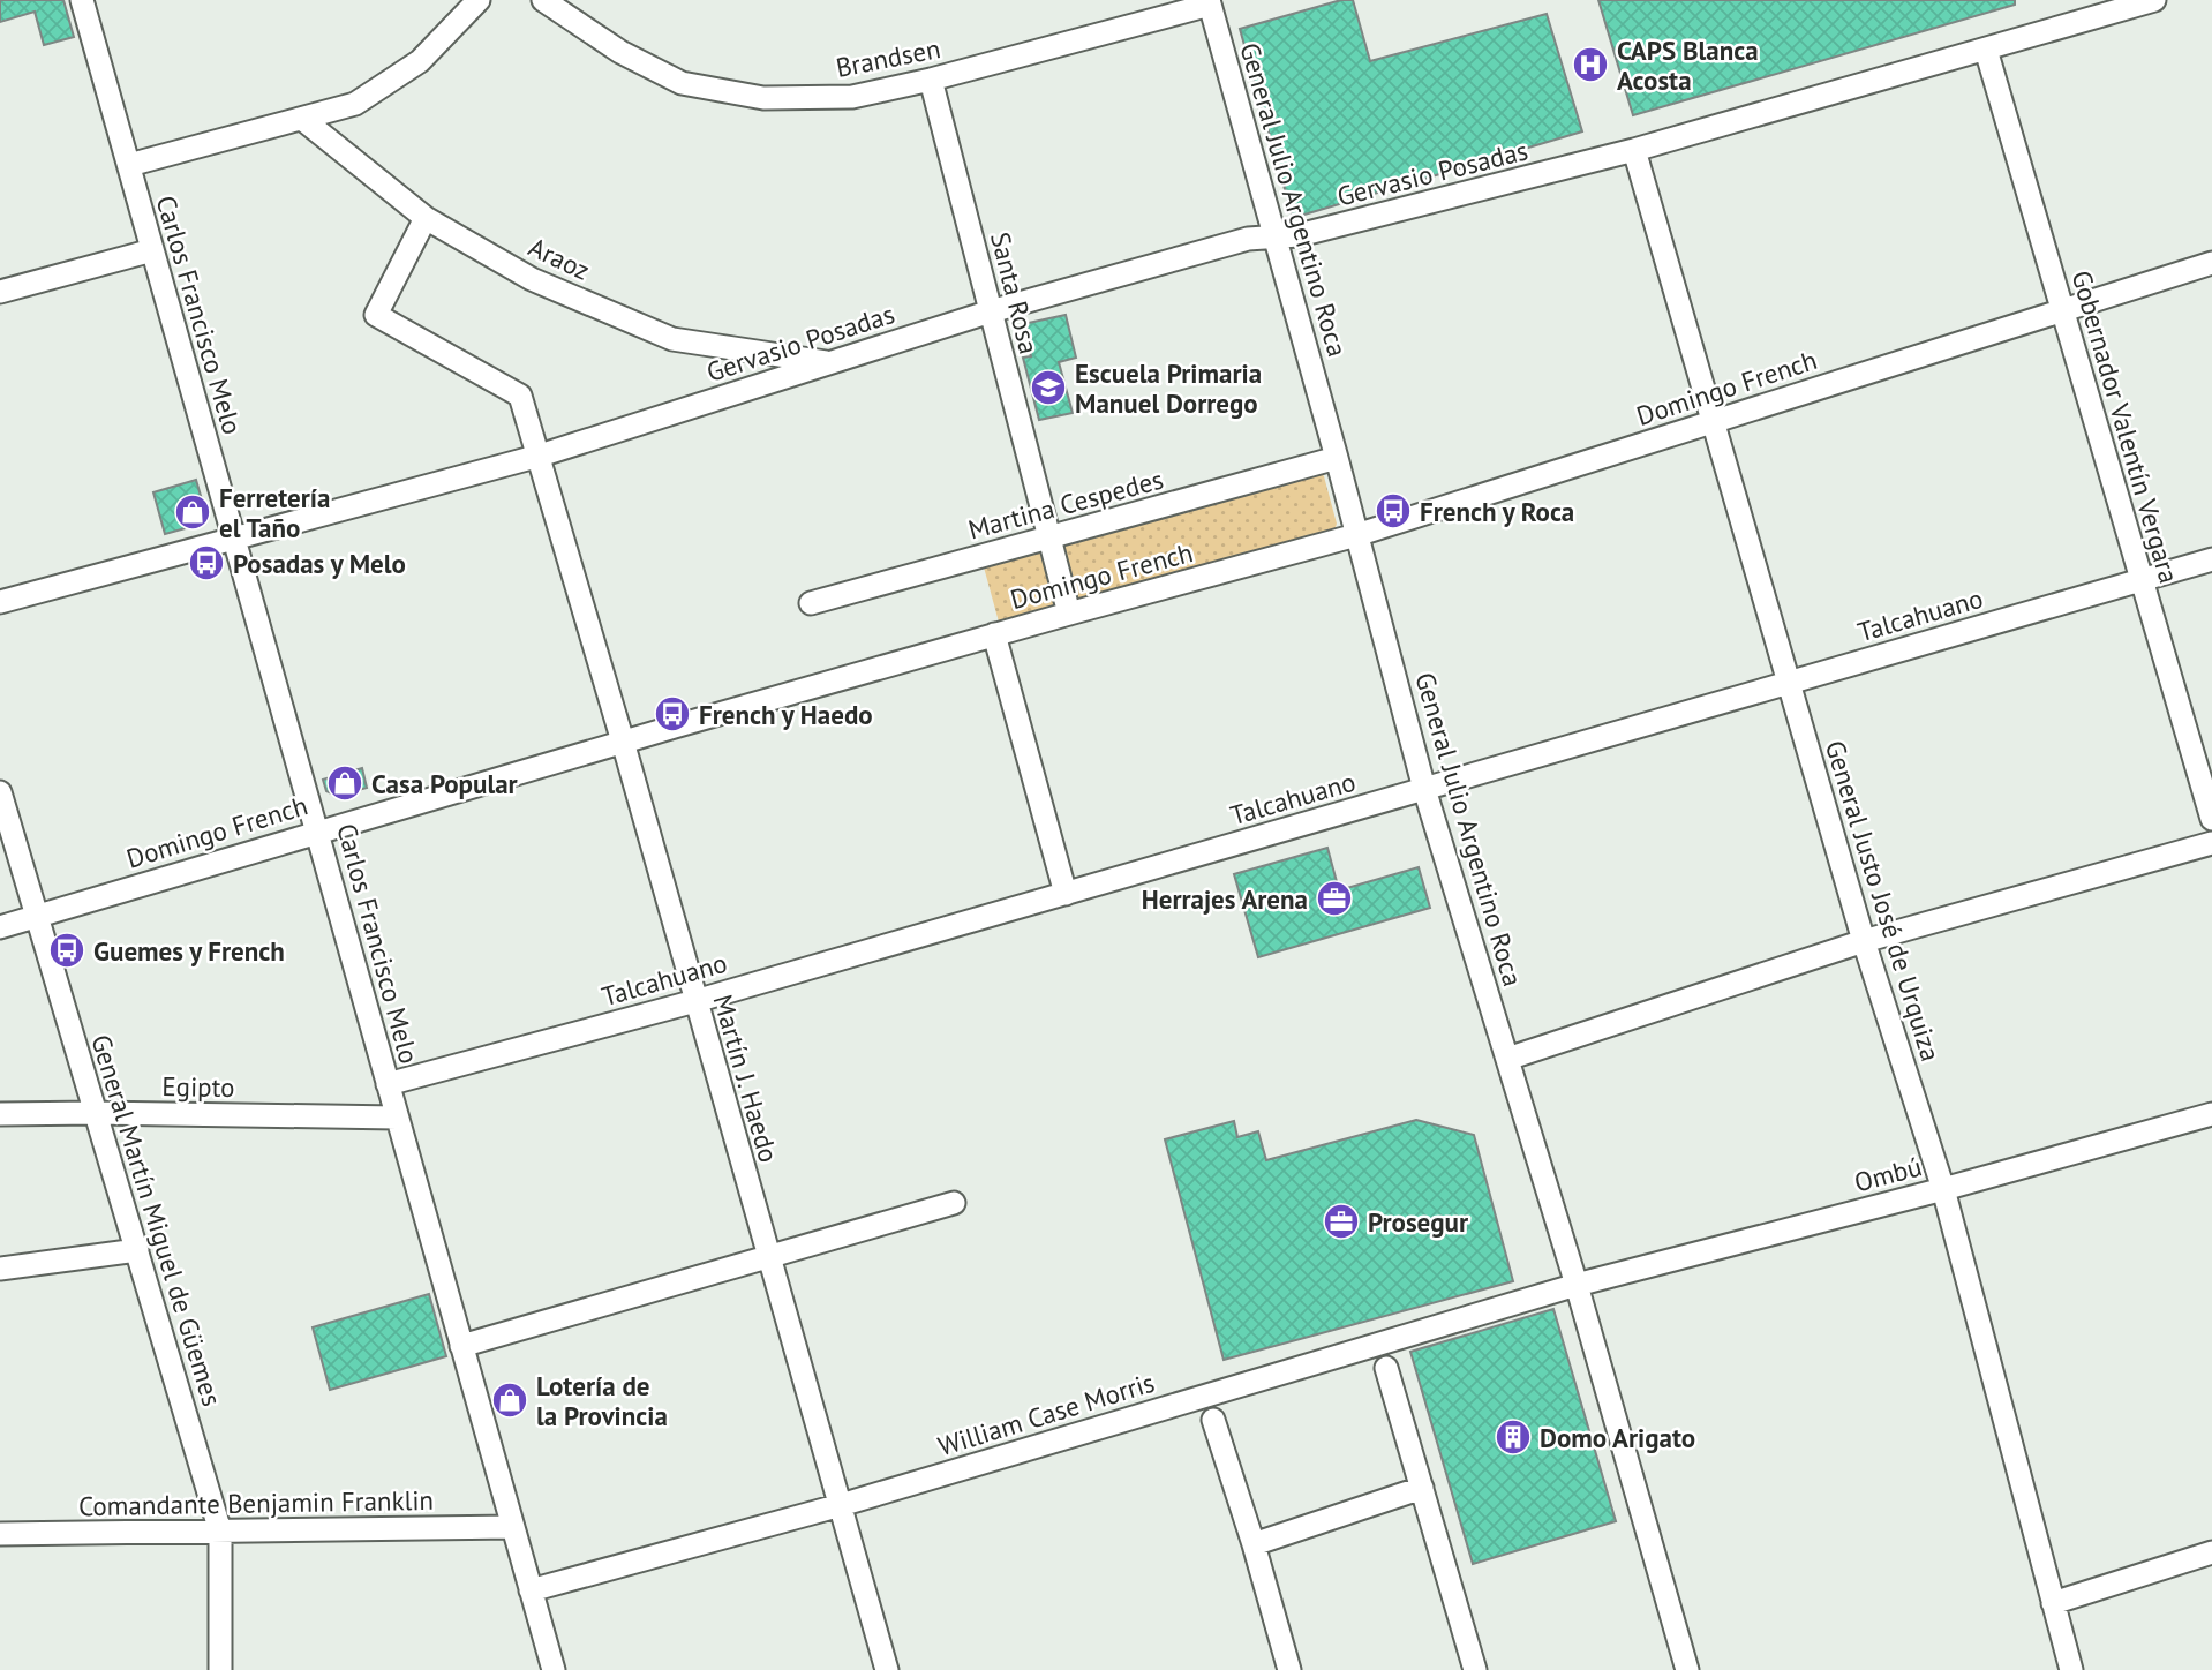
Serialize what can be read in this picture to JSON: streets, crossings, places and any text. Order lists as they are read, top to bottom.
{
  "streets": {
    "street": [
      "Brandsen",
      "Gervasio Posadas",
      "General Julio Argentino Roca",
      "Araoz",
      "Santa Rosa",
      "Carlos Francisco Melo",
      "Domingo French",
      "Gobernador Valentín Vergara",
      "Martina Cespedes",
      "Talcahuano",
      "General Justo José de Urquiza",
      "Martín J. Haedo",
      "Egipto",
      "Ombú",
      "General Martín Miguel de Güemes",
      "William Case Morris",
      "Comandante Benjamin Franklin"
    ]
  },
  "crossings": [
    ["Brandsen", "General Julio Argentino Roca"],
    ["Brandsen", "Santa Rosa"],
    ["Gervasio Posadas", "General Julio Argentino Roca"],
    ["Gervasio Posadas", "Araoz"],
    ["Gervasio Posadas", "Santa Rosa"],
    ["Gervasio Posadas", "Carlos Francisco Melo"],
    ["Gervasio Posadas", "Gobernador Valentín Vergara"],
    ["Gervasio Posadas", "General Justo José de Urquiza"],
    ["Gervasio Posadas", "Martín J. Haedo"],
    ["General Julio Argentino Roca", "Domingo French"],
    ["General Julio Argentino Roca", "Martina Cespedes"],
    ["General Julio Argentino Roca", "Talcahuano"],
    ["General Julio Argentino Roca", "Ombú"],
    ["General Julio Argentino Roca", "William Case Morris"],
    ["Santa Rosa", "Domingo French"],
    ["Santa Rosa", "Martina Cespedes"],
    ["Carlos Francisco Melo", "Domingo French"],
    ["Carlos Francisco Melo", "Talcahuano"],
    ["Carlos Francisco Melo", "Egipto"],
    ["Carlos Francisco Melo", "William Case Morris"],
    ["Carlos Francisco Melo", "Comandante Benjamin Franklin"],
    ["Domingo French", "Gobernador Valentín Vergara"],
    ["Domingo French", "General Justo José de Urquiza"],
    ["Domingo French", "Martín J. Haedo"],
    ["Domingo French", "General Martín Miguel de Güemes"],
    ["Gobernador Valentín Vergara", "Talcahuano"],
    ["Talcahuano", "General Justo José de Urquiza"],
    ["Talcahuano", "Martín J. Haedo"],
    ["General Justo José de Urquiza", "Ombú"],
    ["Martín J. Haedo", "William Case Morris"],
    ["Egipto", "General Martín Miguel de Güemes"],
    ["Ombú", "William Case Morris"],
    ["General Martín Miguel de Güemes", "Comandante Benjamin Franklin"]
  ],
  "places": {
    "hospital": ["CAPS Blanca Acosta"],
    "school or university": ["Escuela Primaria Manuel Dorrego"],
    "bus stop": [
      "French y Roca",
      "Posadas y Melo",
      "French y Haedo",
      "Guemes y French"
    ],
    "shop": ["Ferretería el Taño", "Casa Popular", "Lotería de la Provincia"],
    "office": ["Herrajes Arena", "Prosegur"],
    "building": ["Domo Arigato"]
  }
}
